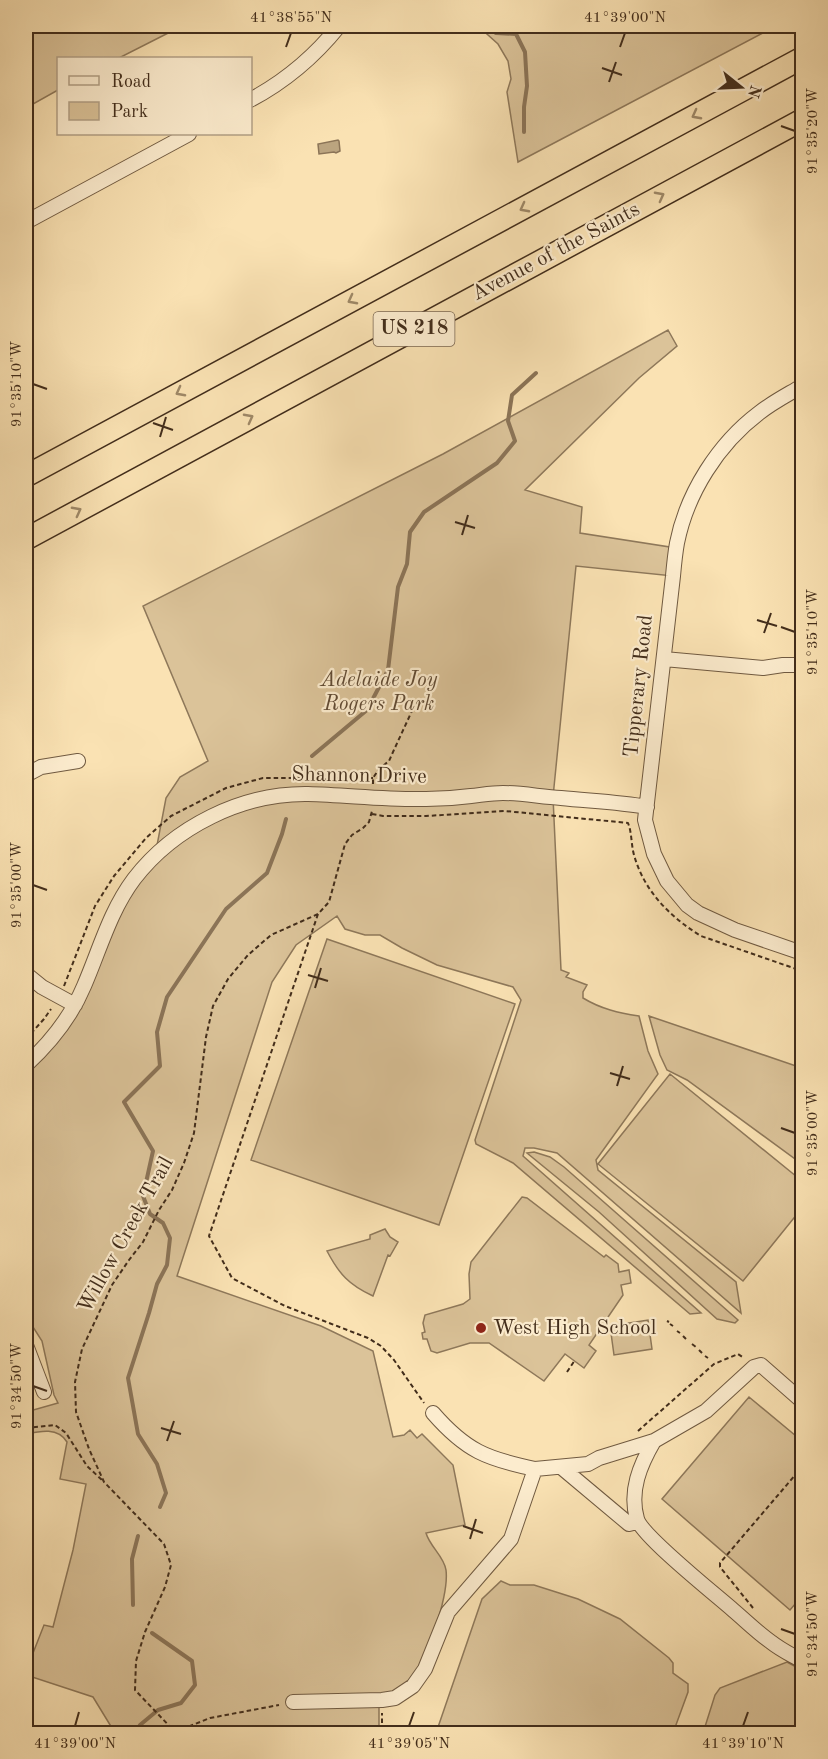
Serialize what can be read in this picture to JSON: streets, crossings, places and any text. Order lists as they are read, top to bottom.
{
  "streets": {
    "highway": ["Avenue of the Saints", "US 218"],
    "street": ["Tipperary Road", "Shannon Drive"],
    "path": ["Willow Creek Trail"]
  },
  "crossings": [
    ["Tipperary Road", "Shannon Drive"]
  ],
  "parks": ["Adelaide Joy Rogers Park"],
  "places": ["West High School"],
  "legend": ["Road", "Park"],
  "north": "right",
  "coordinates": [
    "41°38'55\"N",
    "41°39'00\"N",
    "91°35'20\"W",
    "91°35'10\"W",
    "91°35'00\"W",
    "91°34'50\"W",
    "41°39'05\"N",
    "41°39'10\"N"
  ]
}
